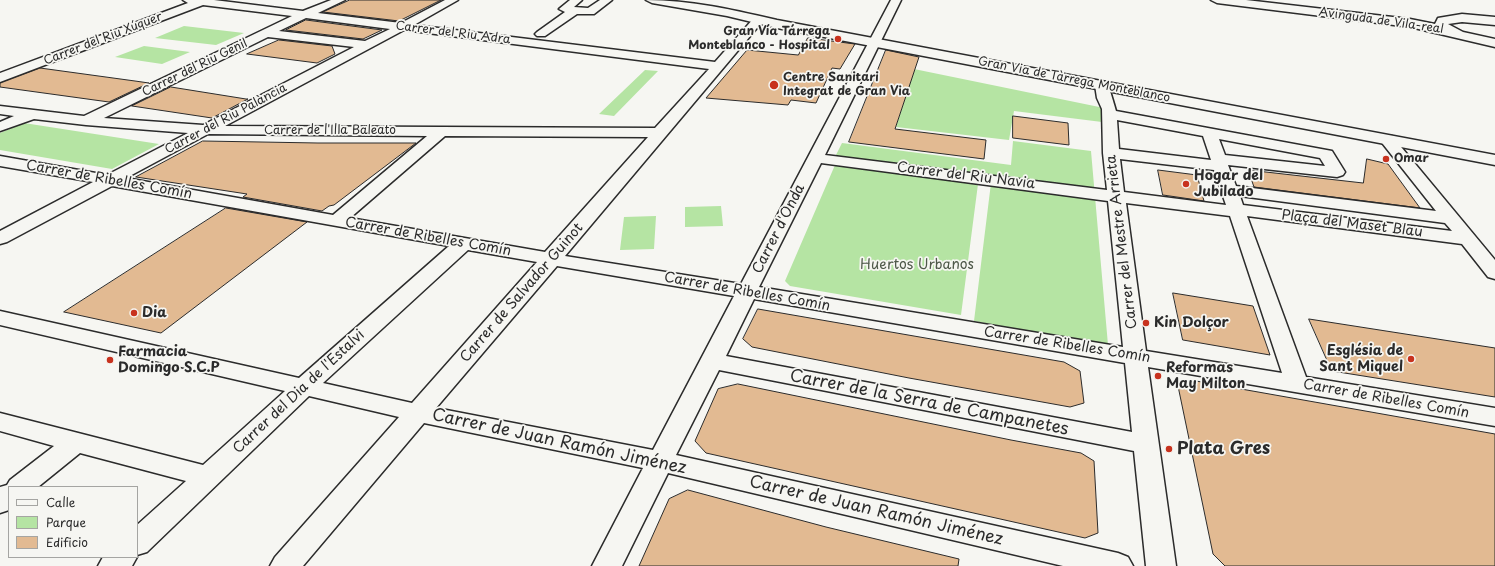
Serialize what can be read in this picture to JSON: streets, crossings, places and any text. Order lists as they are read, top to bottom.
{
  "streets": {
    "street": [
      "Avinguda de Vila-real",
      "Carrer del Riu Adra",
      "Carrer del Riu Xúquer",
      "Carrer del Riu Genil",
      "Gran Via de Tàrrega Monteblanco",
      "Carrer del Riu Palància",
      "Carrer de l'Illa Baleato",
      "Carrer del Riu Navia",
      "Carrer de Ribelles Comín",
      "Plaça del Maset Blau",
      "Carrer d'Onda",
      "Carrer del Mestre Arrieta",
      "Carrer de Salvador Guinot",
      "Carrer del Dia de l'Estalvi",
      "Carrer de la Serra de Campanetes",
      "Carrer de Juan Ramón Jiménez"
    ]
  },
  "crossings": [
    ["Carrer del Riu Adra", "Carrer del Riu Xúquer"],
    ["Carrer del Riu Adra", "Carrer del Riu Genil"],
    ["Carrer del Riu Adra", "Carrer del Riu Palància"],
    ["Carrer del Riu Adra", "Carrer de Salvador Guinot"],
    ["Carrer del Riu Genil", "Carrer de l'Illa Baleato"],
    ["Gran Via de Tàrrega Monteblanco", "Carrer d'Onda"],
    ["Gran Via de Tàrrega Monteblanco", "Carrer del Mestre Arrieta"],
    ["Gran Via de Tàrrega Monteblanco", "Carrer de Salvador Guinot"],
    ["Carrer del Riu Palància", "Carrer de l'Illa Baleato"],
    ["Carrer del Riu Palància", "Carrer de Ribelles Comín"],
    ["Carrer de l'Illa Baleato", "Carrer de Salvador Guinot"],
    ["Carrer del Riu Navia", "Plaça del Maset Blau"],
    ["Carrer del Riu Navia", "Carrer d'Onda"],
    ["Carrer del Riu Navia", "Carrer del Mestre Arrieta"],
    ["Carrer de Ribelles Comín", "Carrer d'Onda"],
    ["Carrer de Ribelles Comín", "Carrer del Mestre Arrieta"],
    ["Carrer de Ribelles Comín", "Carrer de Salvador Guinot"],
    ["Carrer de Ribelles Comín", "Carrer del Dia de l'Estalvi"],
    ["Plaça del Maset Blau", "Carrer del Mestre Arrieta"],
    ["Carrer d'Onda", "Carrer de la Serra de Campanetes"],
    ["Carrer d'Onda", "Carrer de Juan Ramón Jiménez"],
    ["Carrer del Mestre Arrieta", "Carrer de la Serra de Campanetes"],
    ["Carrer de Salvador Guinot", "Carrer de Juan Ramón Jiménez"],
    ["Carrer del Dia de l'Estalvi", "Carrer de Juan Ramón Jiménez"]
  ],
  "parks": ["Huertos Urbanos"],
  "places": [
    "Gran Vía Tárrega Monteblanco - Hospital",
    "Centre Sanitari Integrat de Gran Via",
    "Omar",
    "Hogar del Jubilado",
    "Dia",
    "Kin Dolçor",
    "Església de Sant Miquel",
    "Farmacia Domingo S.C.P",
    "Reformas May Milton",
    "Plata Gres"
  ],
  "legend": ["Calle", "Parque", "Edificio"]
}
